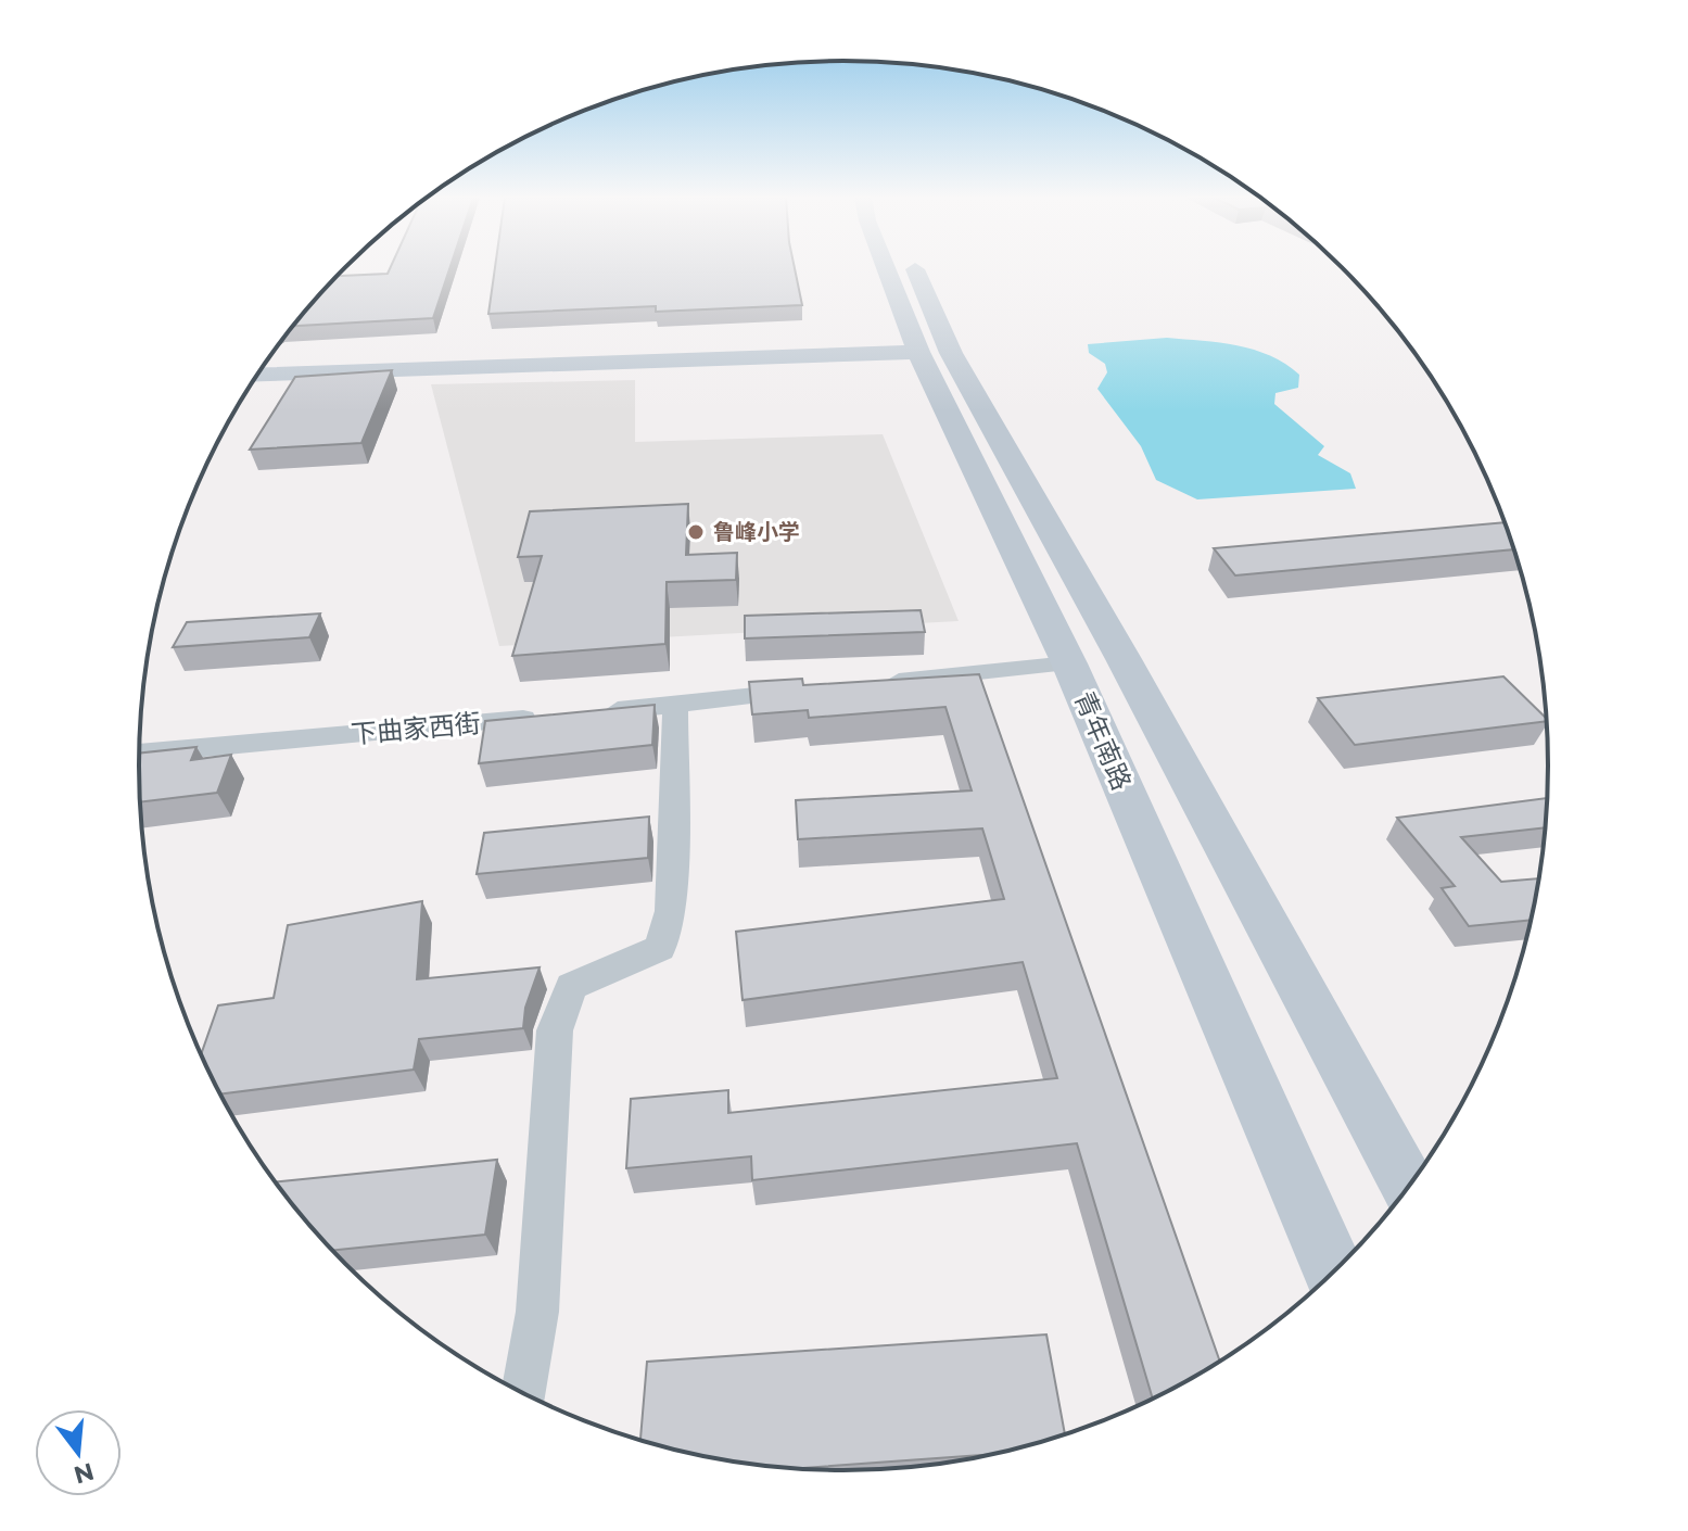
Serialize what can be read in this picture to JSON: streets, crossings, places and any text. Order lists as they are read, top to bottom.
{
  "streets": {
    "main road": ["青年南路"],
    "street": ["下曲家西街"]
  },
  "places": ["鲁峰小学"],
  "north": "bottom"
}
